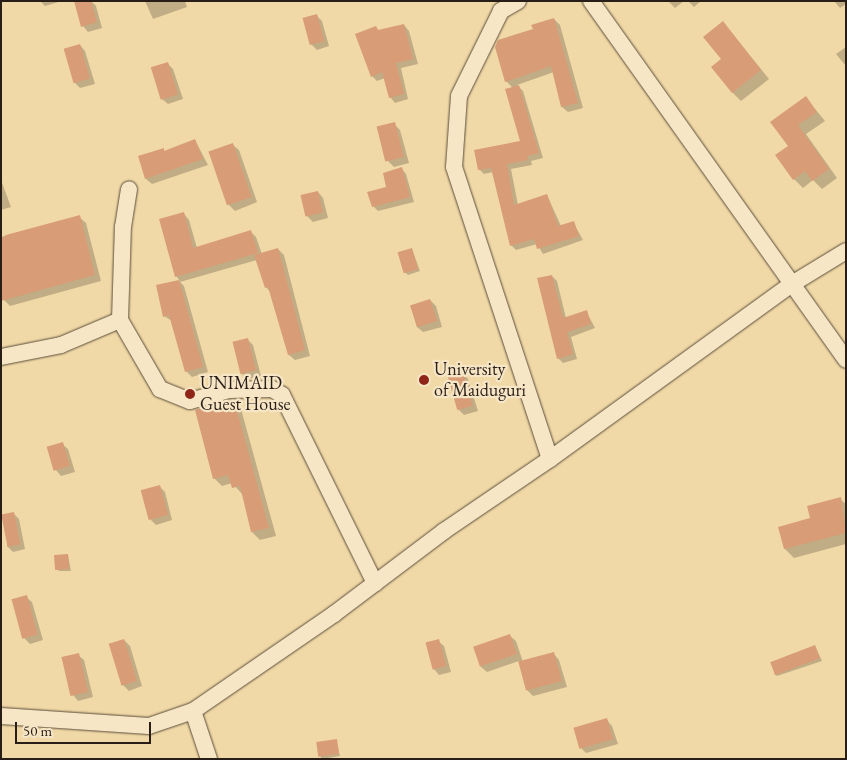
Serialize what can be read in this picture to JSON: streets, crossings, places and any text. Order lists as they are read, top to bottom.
{
  "places": ["University of Maiduguri", "UNIMAID Guest House"],
  "scale_bar": "50 m"
}
